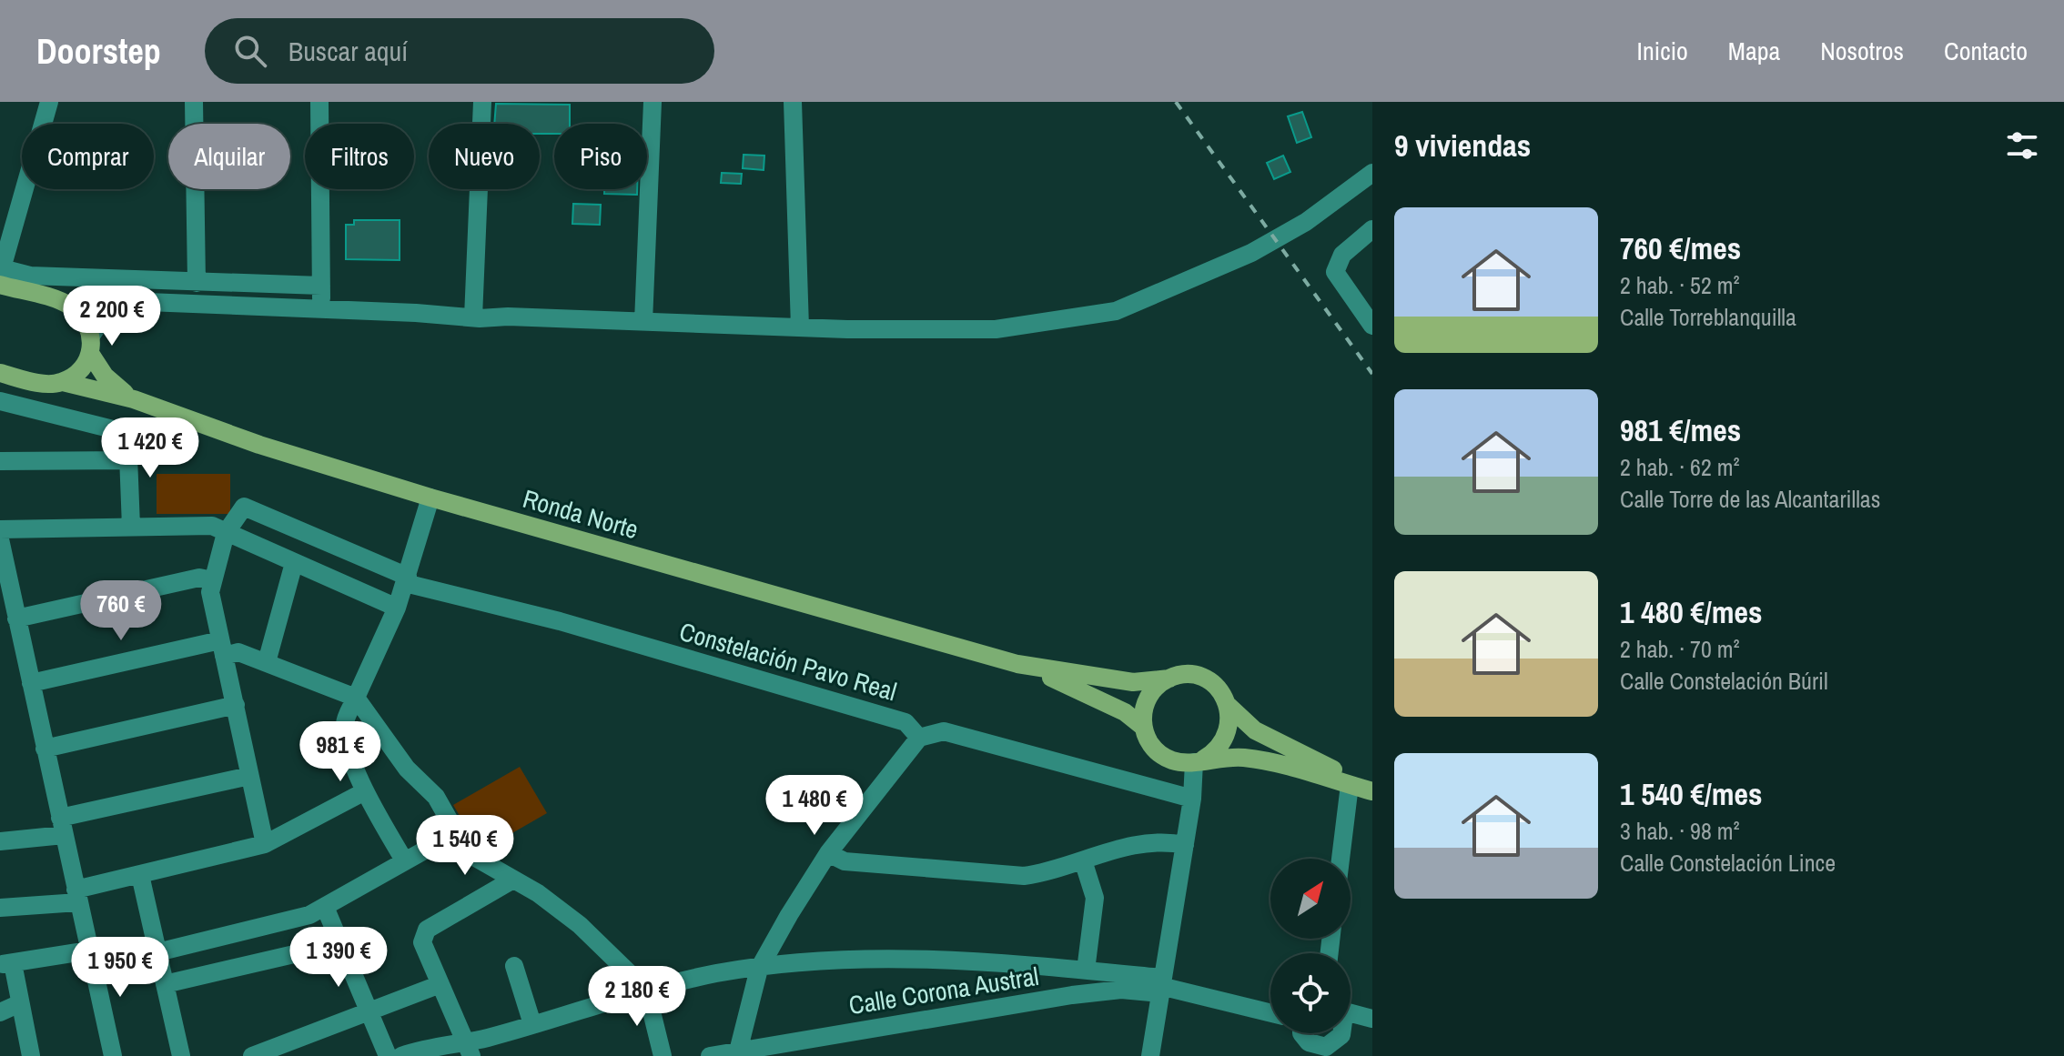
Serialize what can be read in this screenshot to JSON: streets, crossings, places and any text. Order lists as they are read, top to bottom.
{
  "streets": {
    "main road": ["Ronda Norte"],
    "street": ["Constelación Pavo Real", "Calle Corona Austral"]
  },
  "north": "top right",
  "page": {
    "header": "Doorstep",
    "search": "Buscar aquí",
    "nav": [
      "Inicio",
      "Mapa",
      "Nosotros",
      "Contacto"
    ],
    "heading": "9 viviendas",
    "chip": [
      "Comprar",
      "Alquilar",
      "Filtros",
      "Nuevo",
      "Piso"
    ],
    "list": [
      {
        "name": "760 €/mes",
        "note": "2 hab. · 52 m² · Calle Torreblanquilla"
      },
      {
        "name": "981 €/mes",
        "note": "2 hab. · 62 m² · Calle Torre de las Alcantarillas"
      },
      {
        "name": "1 480 €/mes",
        "note": "2 hab. · 70 m² · Calle Constelación Búril"
      },
      {
        "name": "1 540 €/mes",
        "note": "3 hab. · 98 m² · Calle Constelación Lince"
      }
    ],
    "price": [
      "2 200 €",
      "1 420 €",
      "760 €",
      "981 €",
      "1 480 €",
      "1 540 €",
      "1 390 €",
      "1 950 €",
      "2 180 €"
    ]
  }
}
